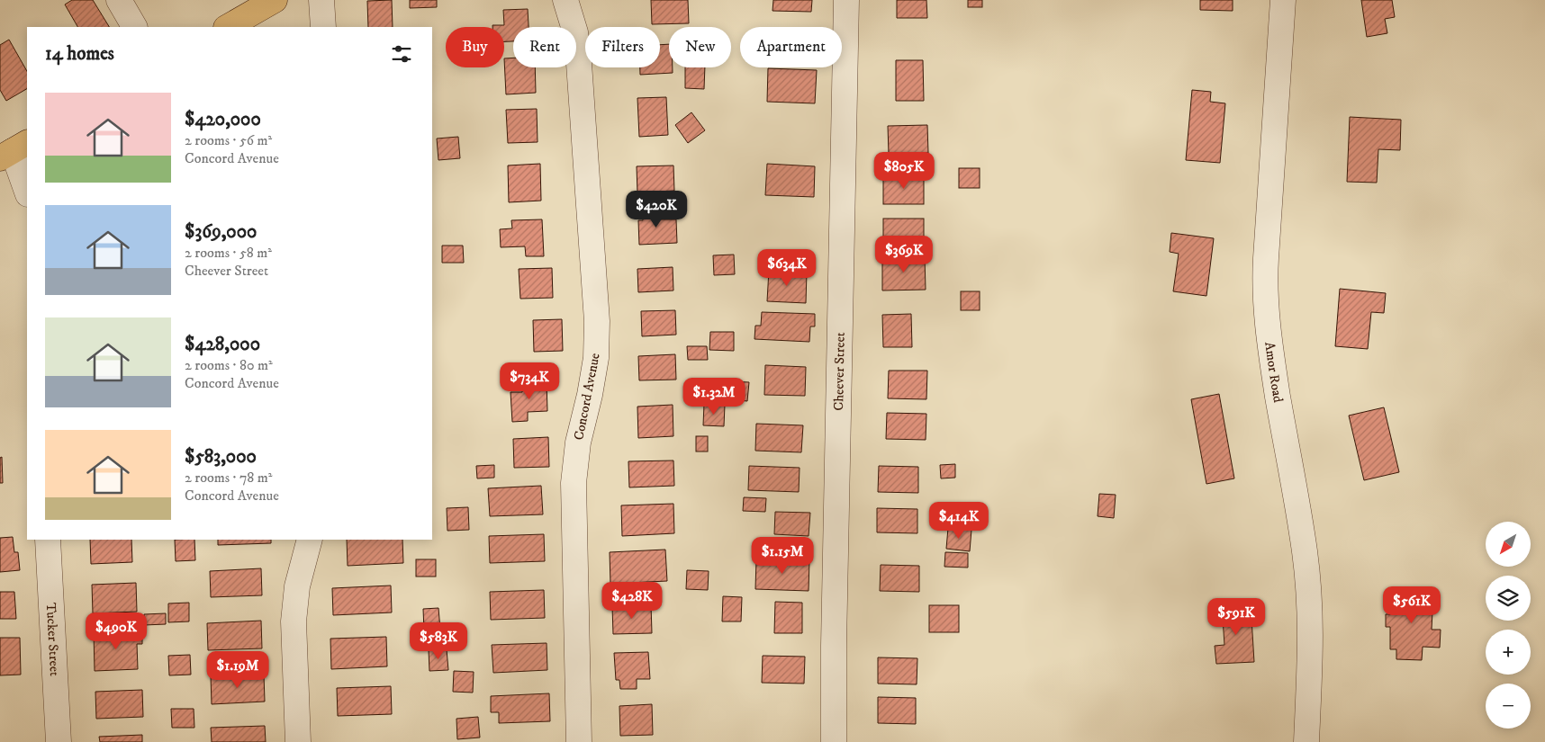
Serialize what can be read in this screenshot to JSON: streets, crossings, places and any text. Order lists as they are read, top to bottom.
{
  "streets": {
    "street": [
      "Cheever Street",
      "Amor Road",
      "Concord Avenue",
      "Tucker Street"
    ]
  },
  "north": "bottom left",
  "page": {
    "chip": [
      "Buy",
      "Rent",
      "Filters",
      "New",
      "Apartment"
    ],
    "heading": "14 homes",
    "list": [
      {
        "name": "$420,000",
        "note": "2 rooms · 56 m² · Concord Avenue"
      },
      {
        "name": "$369,000",
        "note": "2 rooms · 58 m² · Cheever Street"
      },
      {
        "name": "$428,000",
        "note": "2 rooms · 80 m² · Concord Avenue"
      },
      {
        "name": "$583,000",
        "note": "2 rooms · 78 m² · Concord Avenue"
      }
    ],
    "price": [
      "$805K",
      "$420K",
      "$369K",
      "$634K",
      "$734K",
      "$1.32M",
      "$414K",
      "$1.15M",
      "$428K",
      "$561K",
      "$591K",
      "$490K",
      "$583K",
      "$1.19M"
    ],
    "map_buttons": ["+", "−"]
  }
}
